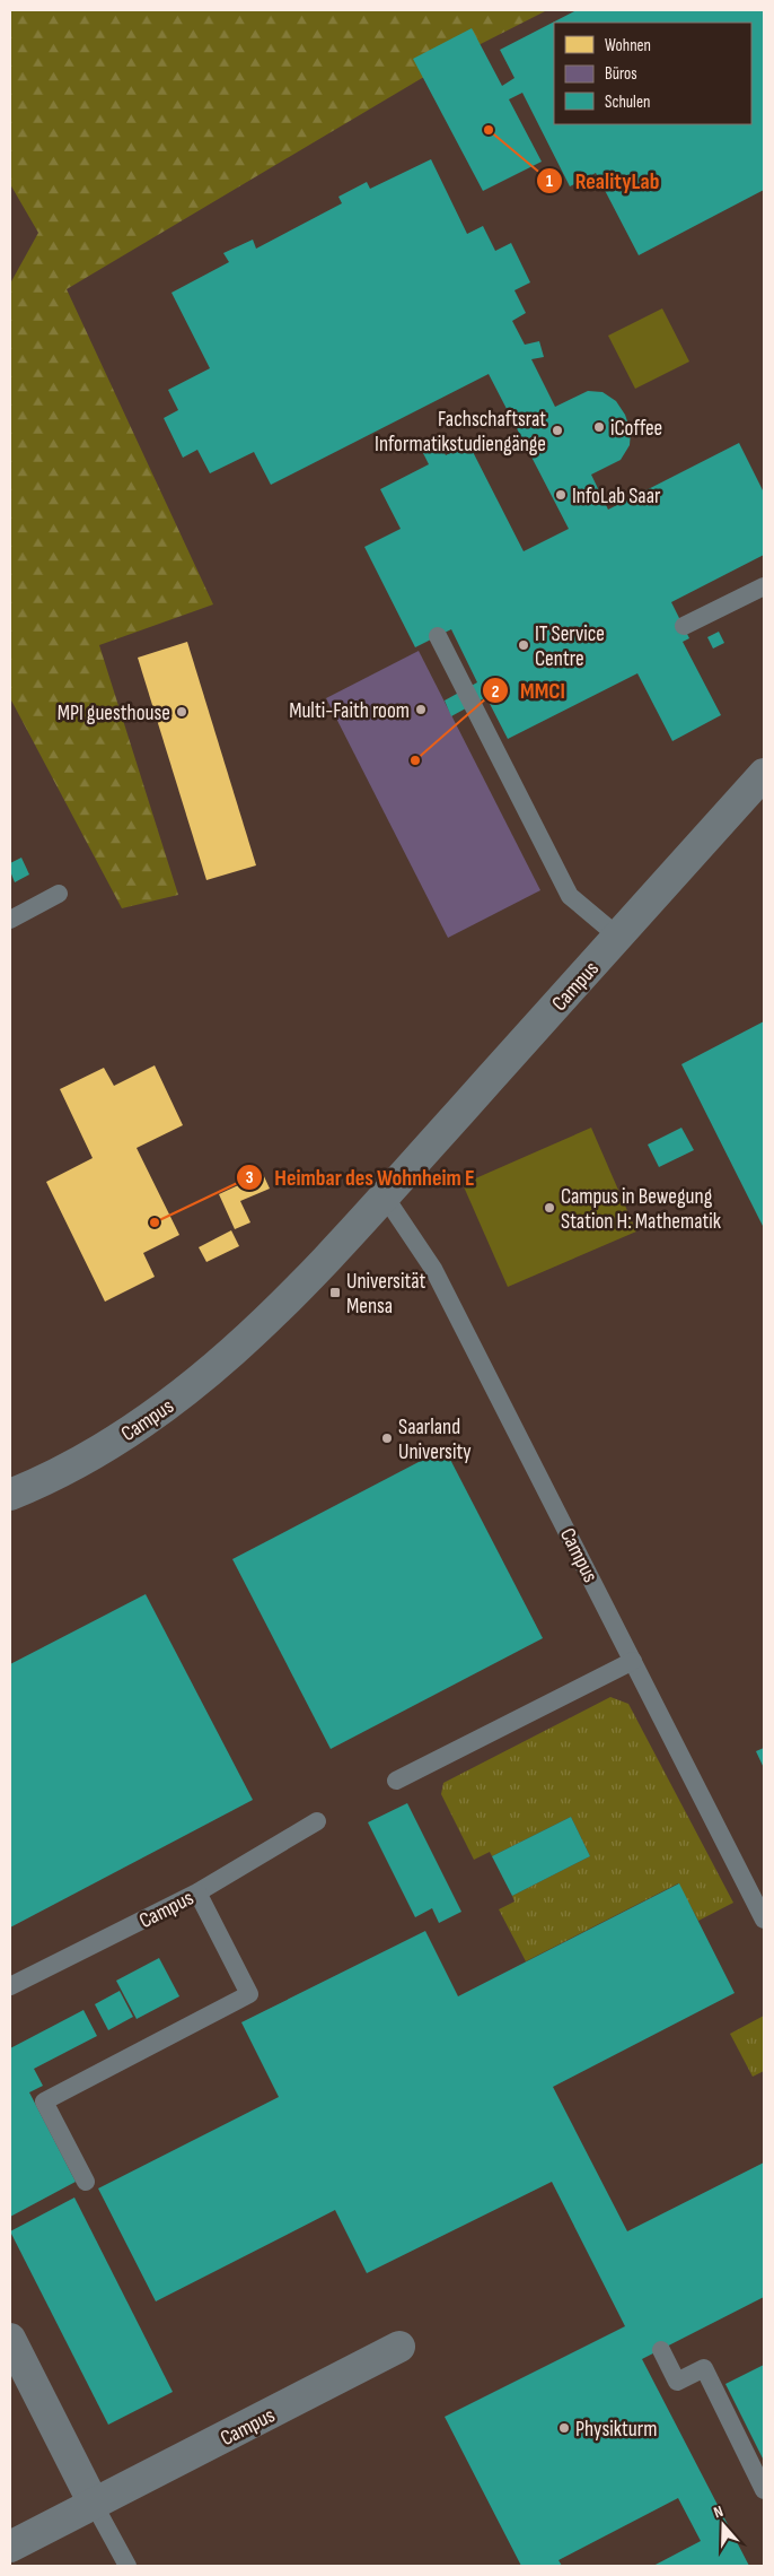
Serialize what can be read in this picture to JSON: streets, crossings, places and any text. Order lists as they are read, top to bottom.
{
  "streets": {
    "street": ["Campus"]
  },
  "places": {
    "other": [
      "RealityLab",
      "iCoffee",
      "Fachschaftsrat Informatikstudiengänge",
      "InfoLab Saar",
      "IT Service Centre",
      "Multi-Faith room",
      "MPI guesthouse",
      "MMCI",
      "Campus in Bewegung Station H: Mathematik",
      "Heimbar des Wohnheim E",
      "Saarland University",
      "Physikturm"
    ],
    "transit": ["Universität Mensa"]
  },
  "legend": ["Wohnen", "Büros", "Schulen"],
  "north": "top"
}
